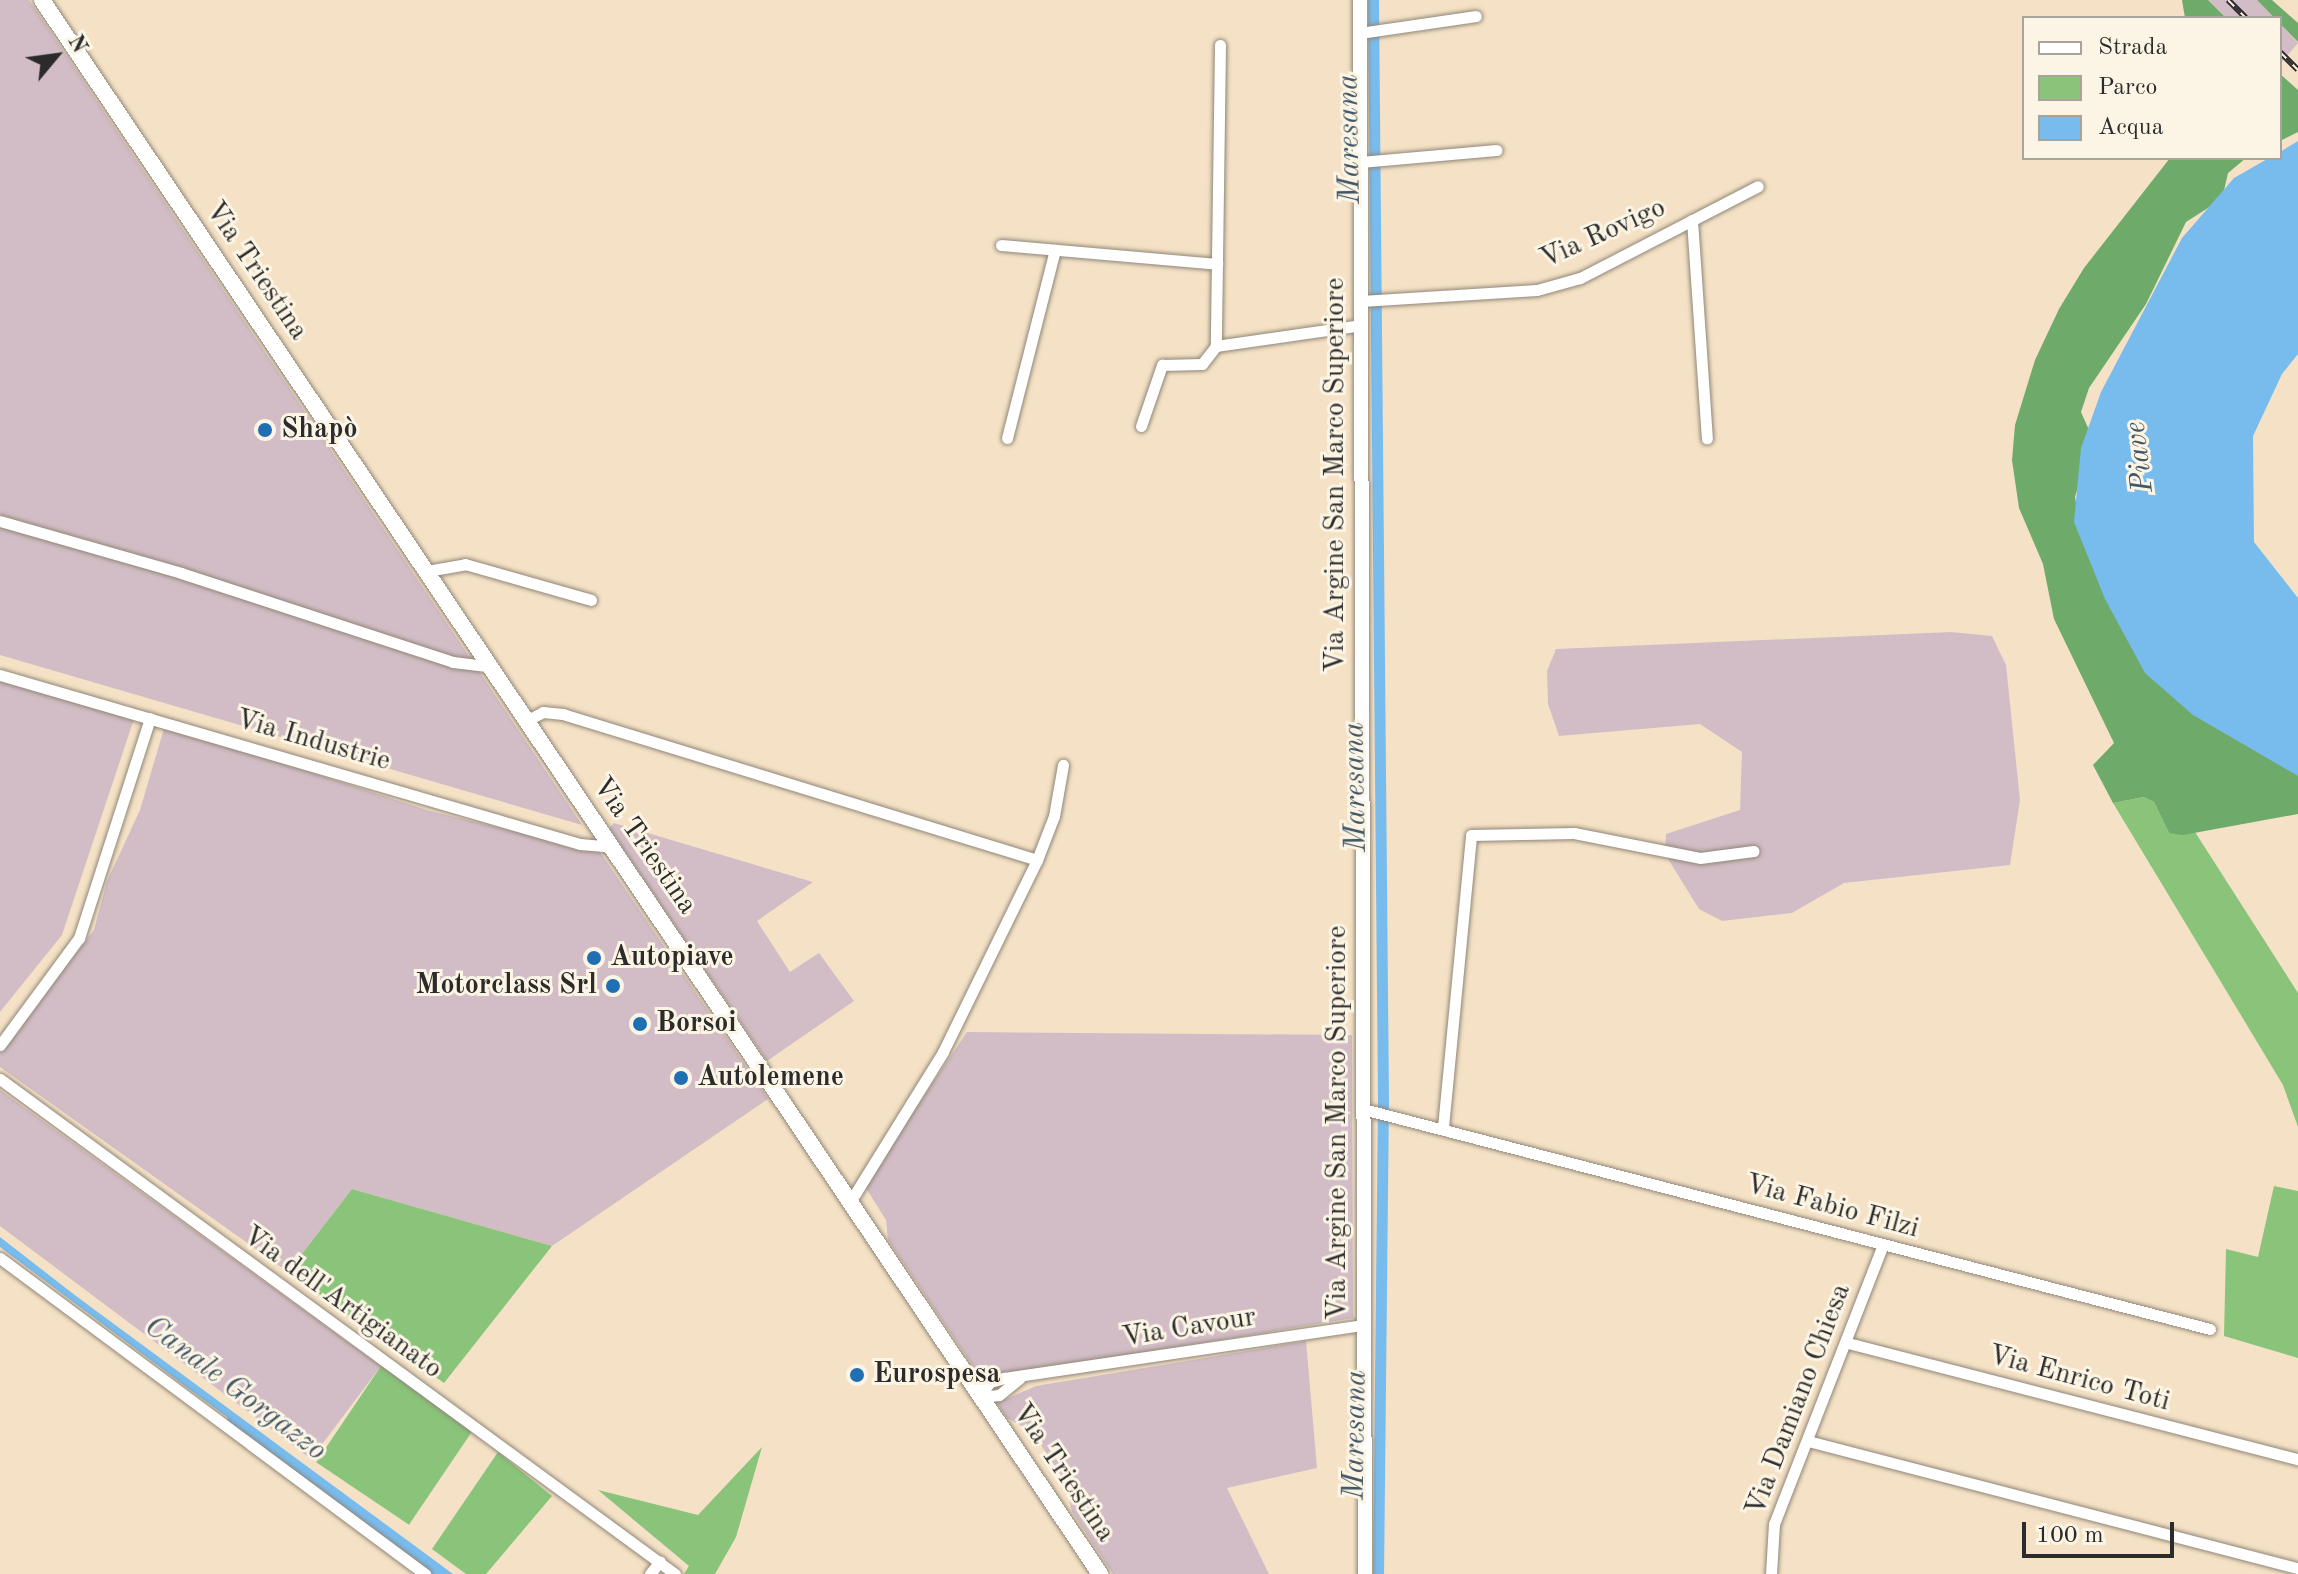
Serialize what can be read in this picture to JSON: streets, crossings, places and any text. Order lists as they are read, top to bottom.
{
  "streets": {
    "main road": ["Via Triestina"],
    "street": [
      "Via Rovigo",
      "Via Argine San Marco Superiore",
      "Via Industrie",
      "Via Fabio Filzi",
      "Via dell'Artigianato",
      "Via Cavour",
      "Via Enrico Toti",
      "Via Damiano Chiesa"
    ]
  },
  "crossings": [
    ["Via Rovigo", "Via Argine San Marco Superiore"],
    ["Via Triestina", "Via Industrie"],
    ["Via Triestina", "Via Cavour"],
    ["Via Argine San Marco Superiore", "Via Fabio Filzi"],
    ["Via Argine San Marco Superiore", "Via Cavour"],
    ["Via Fabio Filzi", "Via Damiano Chiesa"],
    ["Via Enrico Toti", "Via Damiano Chiesa"]
  ],
  "water": ["Maresana", "Piave", "Canale Gorgazzo"],
  "places": [
    "Shapò",
    "Autopiave",
    "Motorclass Srl",
    "Borsoi",
    "Autolemene",
    "Eurospesa"
  ],
  "legend": ["Strada", "Parco", "Acqua"],
  "scale_bar": "100 m",
  "north": "top right"
}
